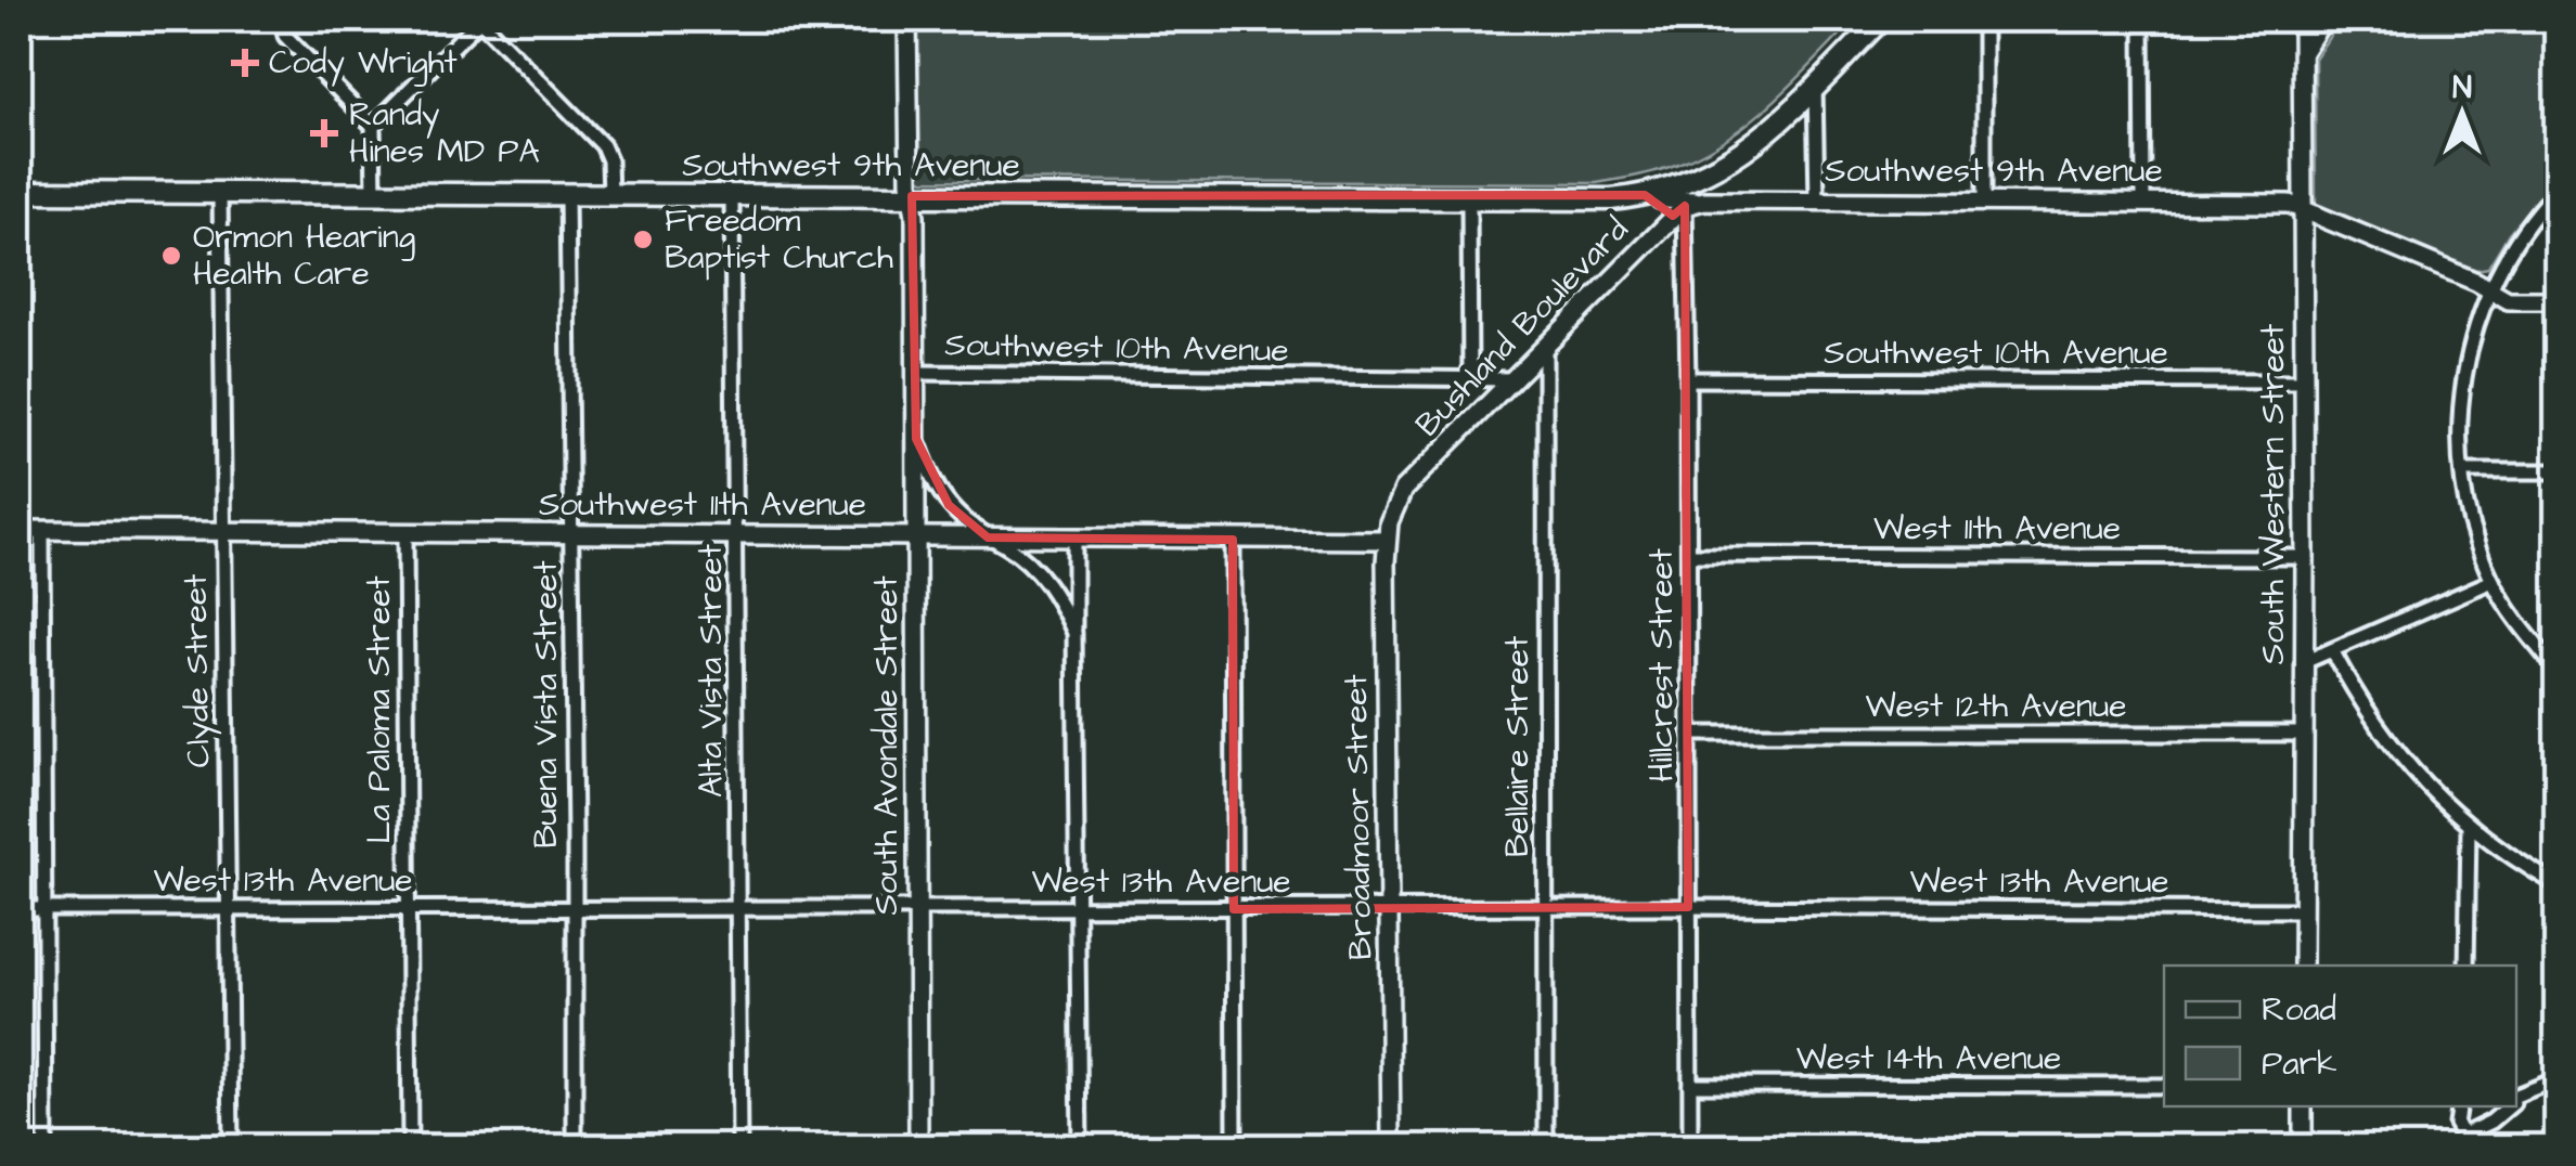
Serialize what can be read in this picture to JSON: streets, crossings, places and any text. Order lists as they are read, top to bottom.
{
  "streets": {
    "main road": ["Southwest 9th Avenue", "Bushland Boulevard"],
    "street": [
      "Southwest 10th Avenue",
      "South Western Street",
      "Southwest 11th Avenue",
      "West 11th Avenue",
      "Hillcrest Street",
      "Clyde Street",
      "Alta Vista Street",
      "Buena Vista Street",
      "West 12th Avenue",
      "La Paloma Street",
      "South Avondale Street",
      "Bellaire Street",
      "Broadmoor Street",
      "West 13th Avenue",
      "West 14th Avenue"
    ]
  },
  "crossings": [
    ["Southwest 9th Avenue", "Bushland Boulevard"],
    ["Southwest 9th Avenue", "South Western Street"],
    ["Southwest 9th Avenue", "Hillcrest Street"],
    ["Southwest 9th Avenue", "Clyde Street"],
    ["Southwest 9th Avenue", "Alta Vista Street"],
    ["Southwest 9th Avenue", "Buena Vista Street"],
    ["Southwest 9th Avenue", "South Avondale Street"],
    ["Bushland Boulevard", "Southwest 10th Avenue"],
    ["Bushland Boulevard", "Hillcrest Street"],
    ["Bushland Boulevard", "Bellaire Street"],
    ["Bushland Boulevard", "Broadmoor Street"],
    ["Southwest 10th Avenue", "South Western Street"],
    ["Southwest 10th Avenue", "Hillcrest Street"],
    ["Southwest 10th Avenue", "South Avondale Street"],
    ["South Western Street", "West 11th Avenue"],
    ["South Western Street", "West 12th Avenue"],
    ["South Western Street", "West 13th Avenue"],
    ["Southwest 11th Avenue", "Clyde Street"],
    ["Southwest 11th Avenue", "Alta Vista Street"],
    ["Southwest 11th Avenue", "Buena Vista Street"],
    ["Southwest 11th Avenue", "La Paloma Street"],
    ["Southwest 11th Avenue", "South Avondale Street"],
    ["Southwest 11th Avenue", "Broadmoor Street"],
    ["West 11th Avenue", "Hillcrest Street"],
    ["Hillcrest Street", "West 12th Avenue"],
    ["Hillcrest Street", "West 13th Avenue"],
    ["Hillcrest Street", "West 14th Avenue"],
    ["Clyde Street", "West 13th Avenue"],
    ["Alta Vista Street", "West 13th Avenue"],
    ["Buena Vista Street", "West 13th Avenue"],
    ["La Paloma Street", "West 13th Avenue"],
    ["South Avondale Street", "West 13th Avenue"],
    ["Bellaire Street", "West 13th Avenue"],
    ["Broadmoor Street", "West 13th Avenue"]
  ],
  "places": {
    "health": ["Cody Wright", "Randy Hines MD PA"],
    "other": ["Freedom Baptist Church", "Ormon Hearing Health Care"]
  },
  "legend": ["Road", "Park"],
  "north": "top"
}
